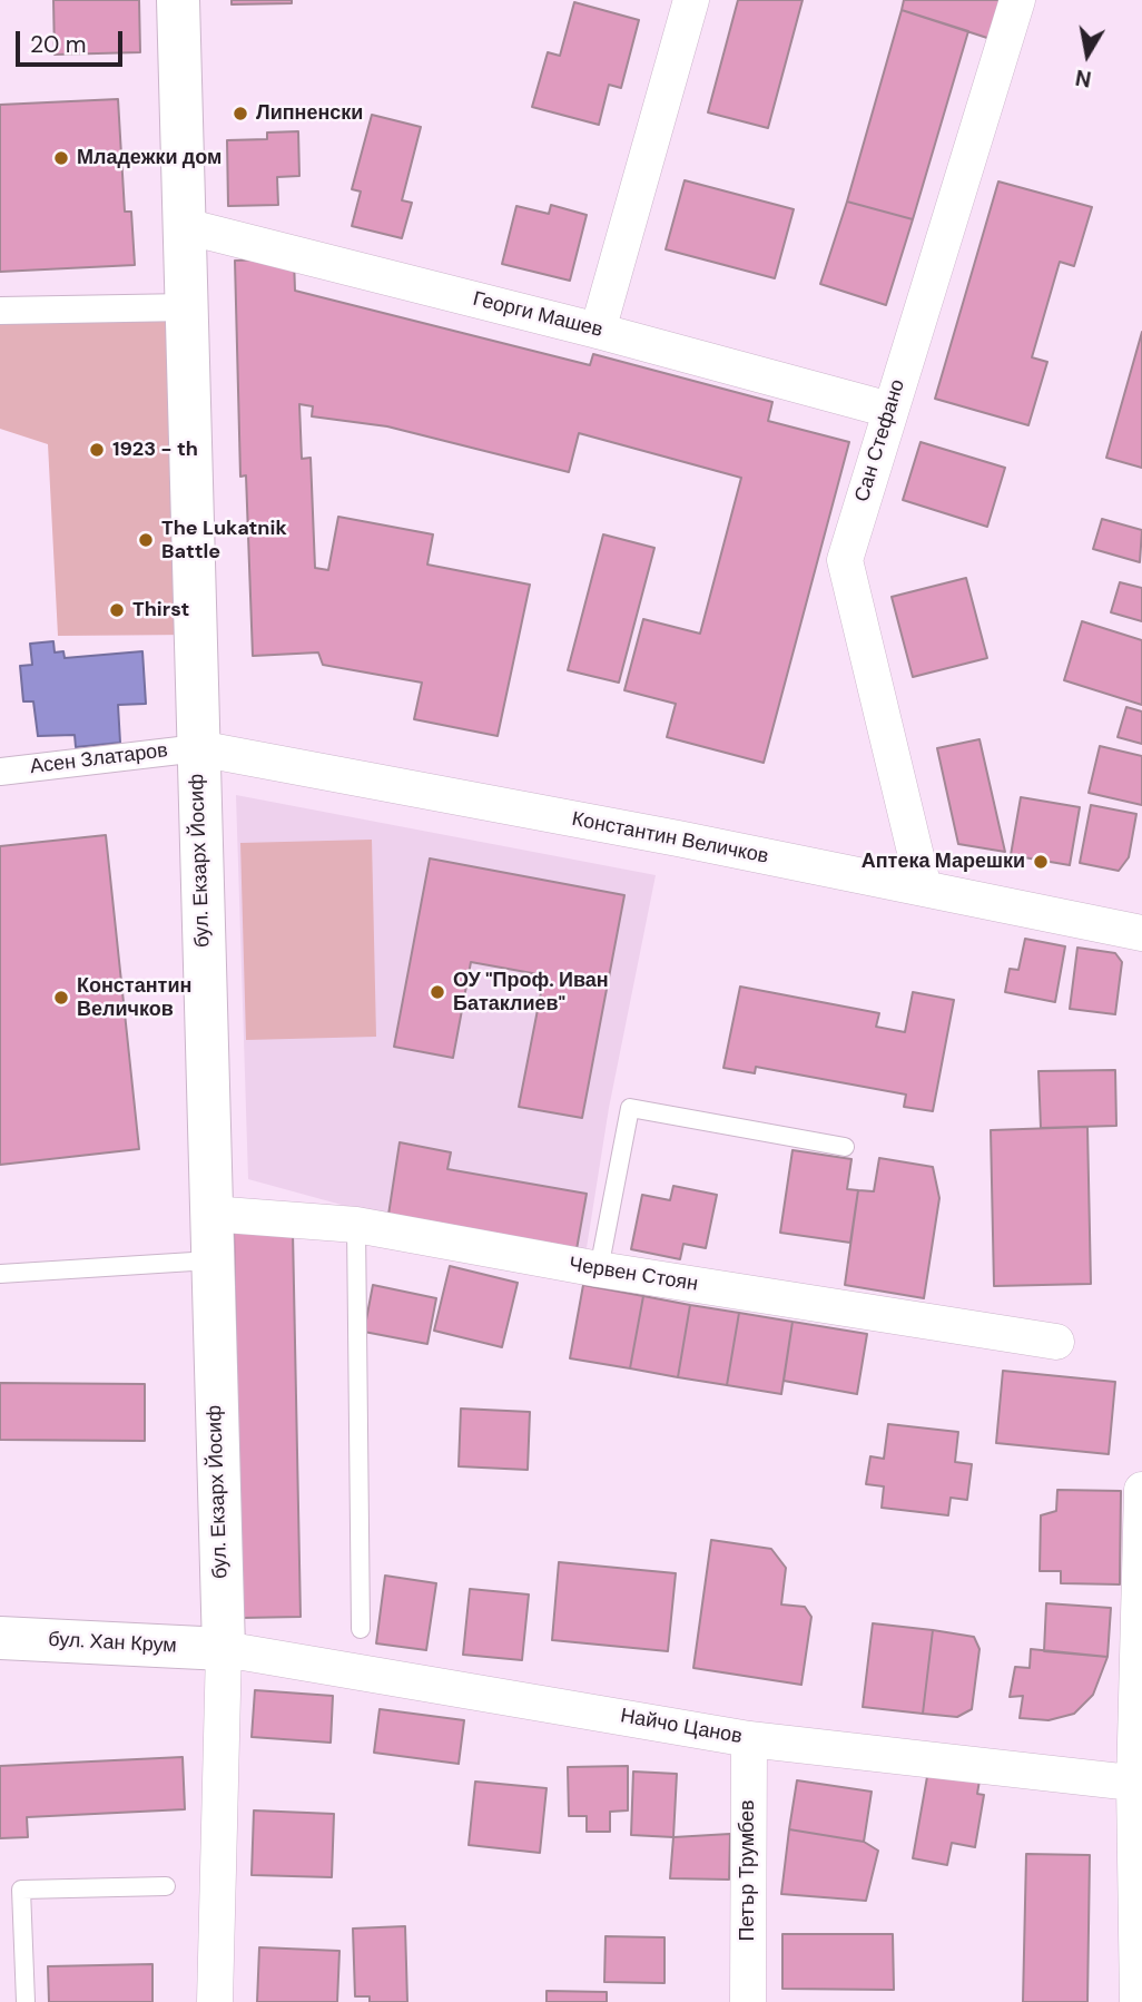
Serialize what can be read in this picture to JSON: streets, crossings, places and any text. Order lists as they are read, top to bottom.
{
  "streets": {
    "street": [
      "Георги Машев",
      "Сан Стефано",
      "Асен Златаров",
      "Константин Величков",
      "бул. Екзарх Йосиф",
      "Червен Стоян",
      "бул. Хан Крум",
      "Найчо Цанов",
      "Петър Трумбев"
    ]
  },
  "crossings": [
    ["Георги Машев", "Сан Стефано"],
    ["Георги Машев", "бул. Екзарх Йосиф"],
    ["Сан Стефано", "Константин Величков"],
    ["Асен Златаров", "Константин Величков"],
    ["Асен Златаров", "бул. Екзарх Йосиф"],
    ["Константин Величков", "бул. Екзарх Йосиф"],
    ["бул. Екзарх Йосиф", "Червен Стоян"],
    ["бул. Екзарх Йосиф", "бул. Хан Крум"],
    ["бул. Екзарх Йосиф", "Найчо Цанов"],
    ["бул. Хан Крум", "Найчо Цанов"],
    ["Найчо Цанов", "Петър Трумбев"]
  ],
  "places": [
    "Липненски",
    "Младежки дом",
    "1923 - th",
    "The Lukatnik Battle",
    "Thirst",
    "Аптека Марешки",
    "ОУ \"Проф. Иван Батаклиев\"",
    "Константин Величков"
  ],
  "scale_bar": "20 m",
  "north": "bottom"
}
